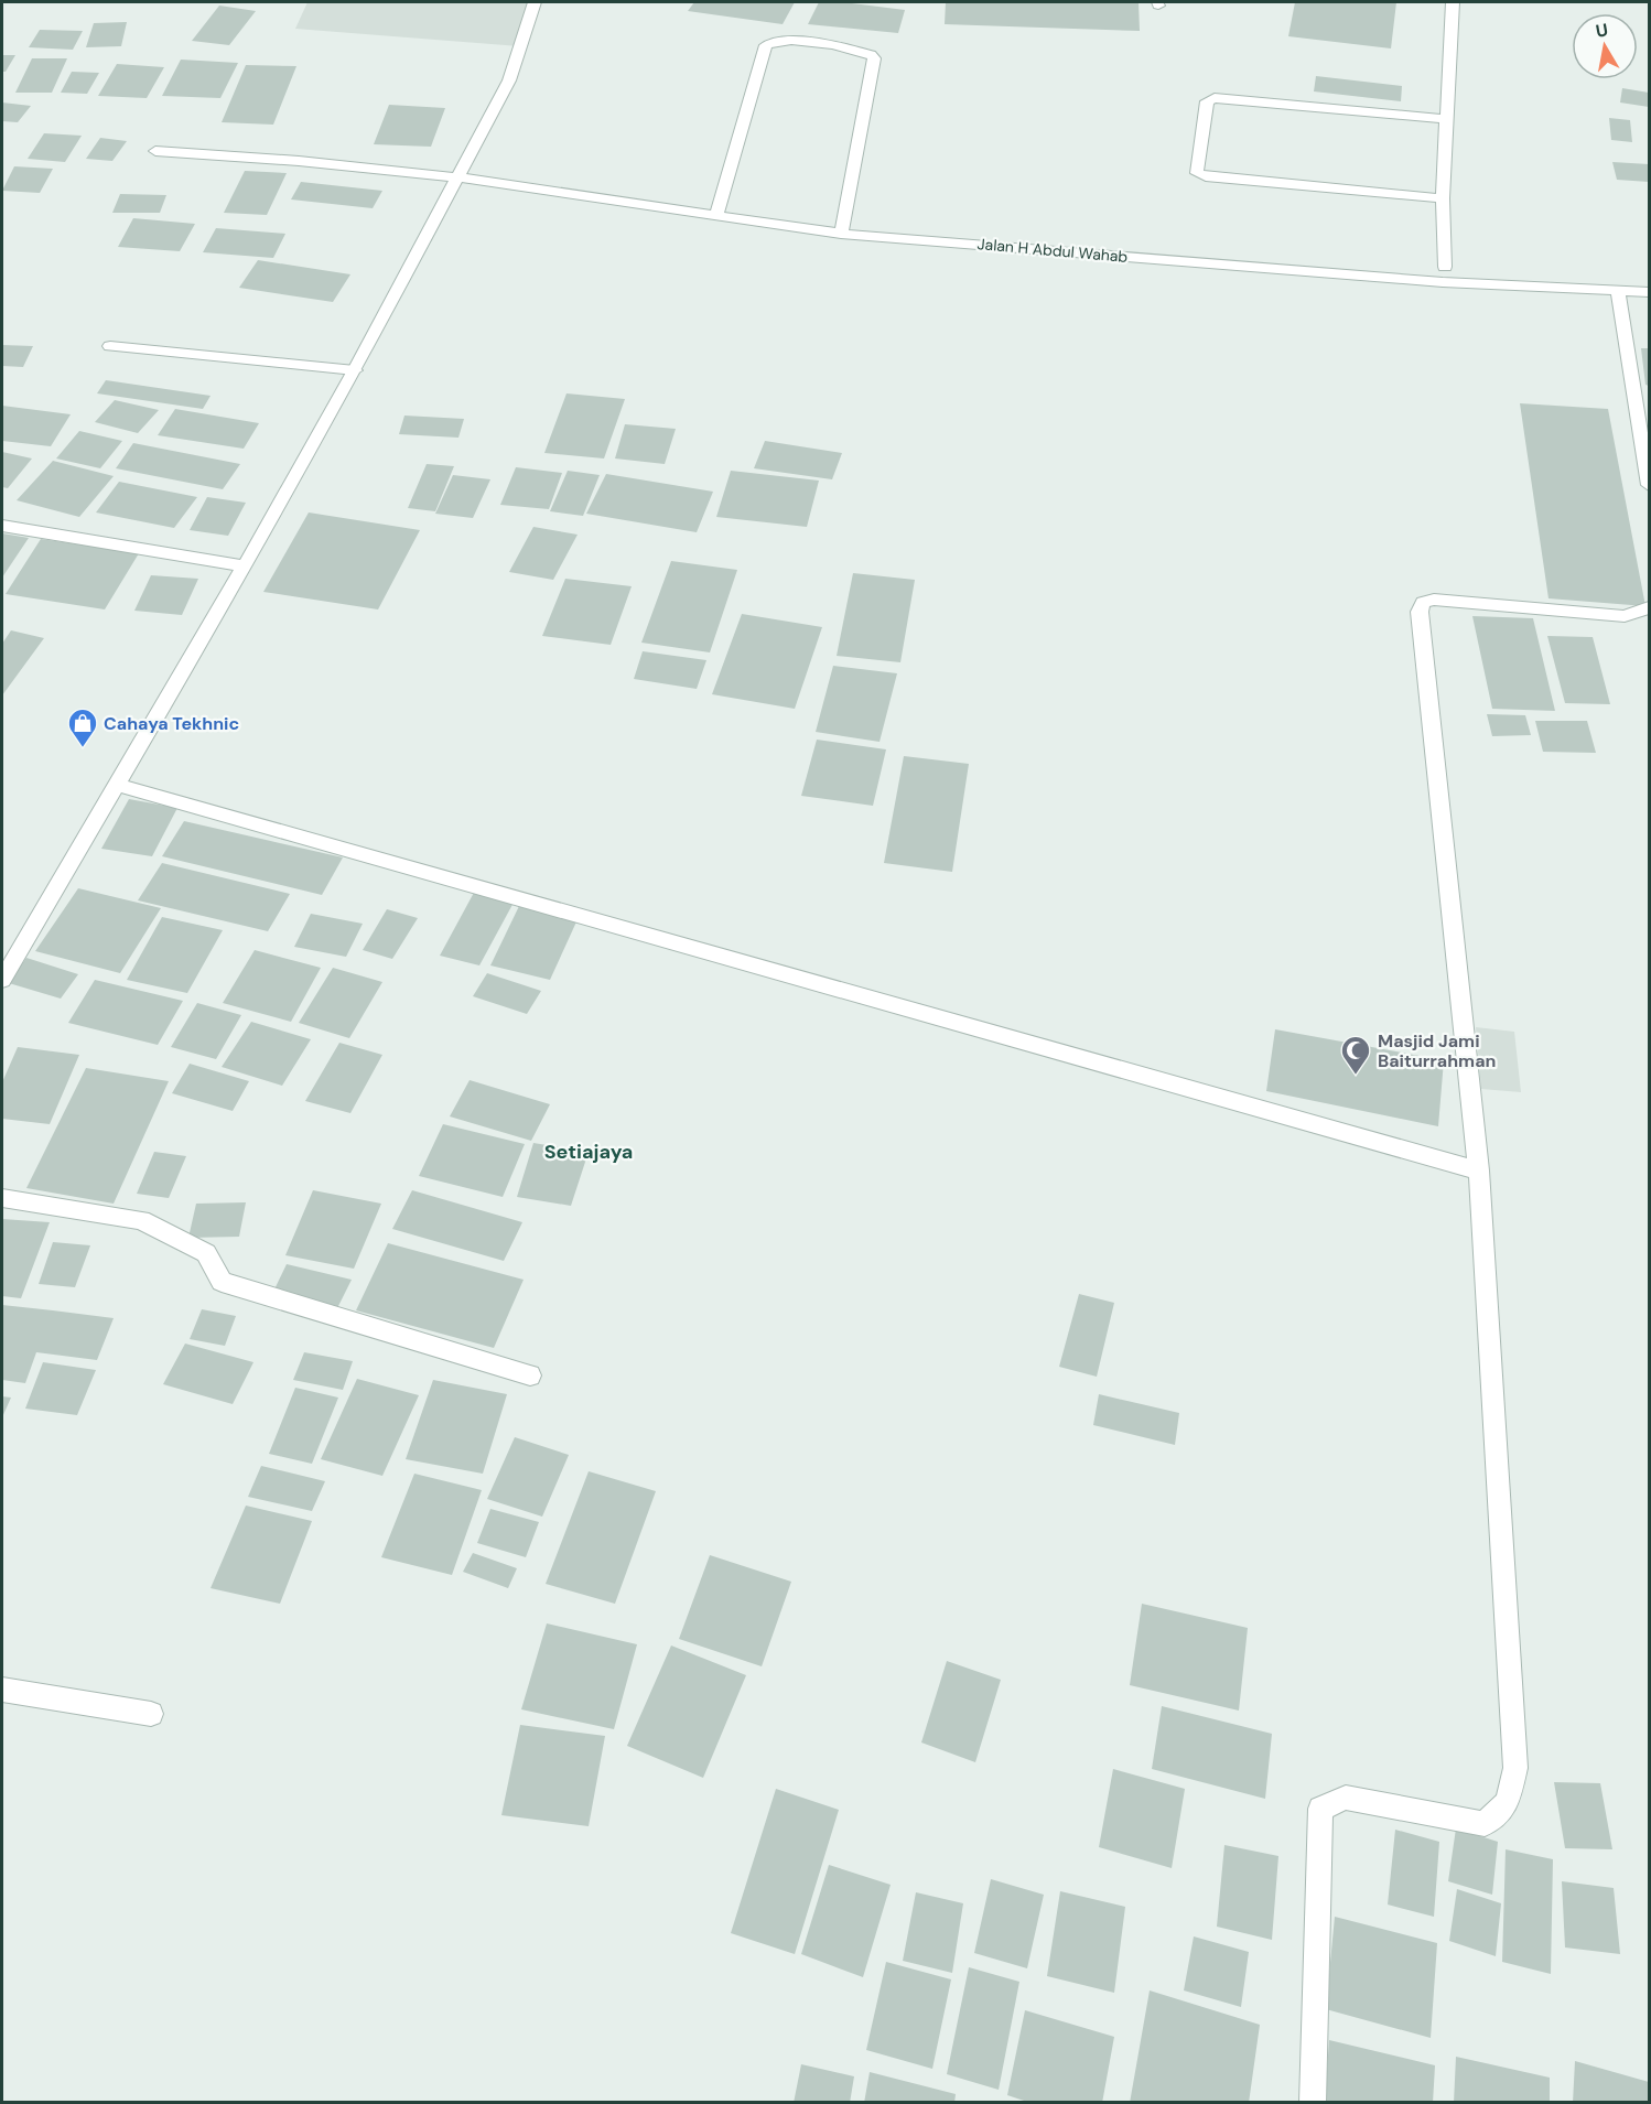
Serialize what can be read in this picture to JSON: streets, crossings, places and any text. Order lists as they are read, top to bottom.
{
  "streets": {
    "street": ["Jalan H Abdul Wahab"]
  },
  "districts": ["Setiajaya"],
  "places": {
    "shop": ["Cahaya Tekhnic"],
    "mosque": ["Masjid Jami Baiturrahman"]
  },
  "north": "top"
}
